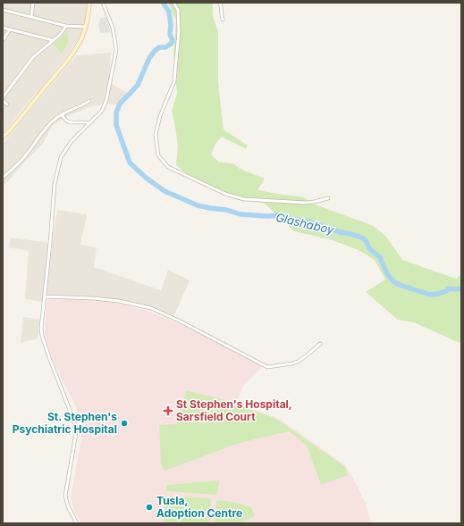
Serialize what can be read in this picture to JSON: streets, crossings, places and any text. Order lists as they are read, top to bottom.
{
  "water": ["Glashaboy"],
  "places": {
    "health": ["St Stephen's Hospital, Sarsfield Court"],
    "other": ["St. Stephen's Psychiatric Hospital", "Tusla, Adoption Centre"]
  }
}
